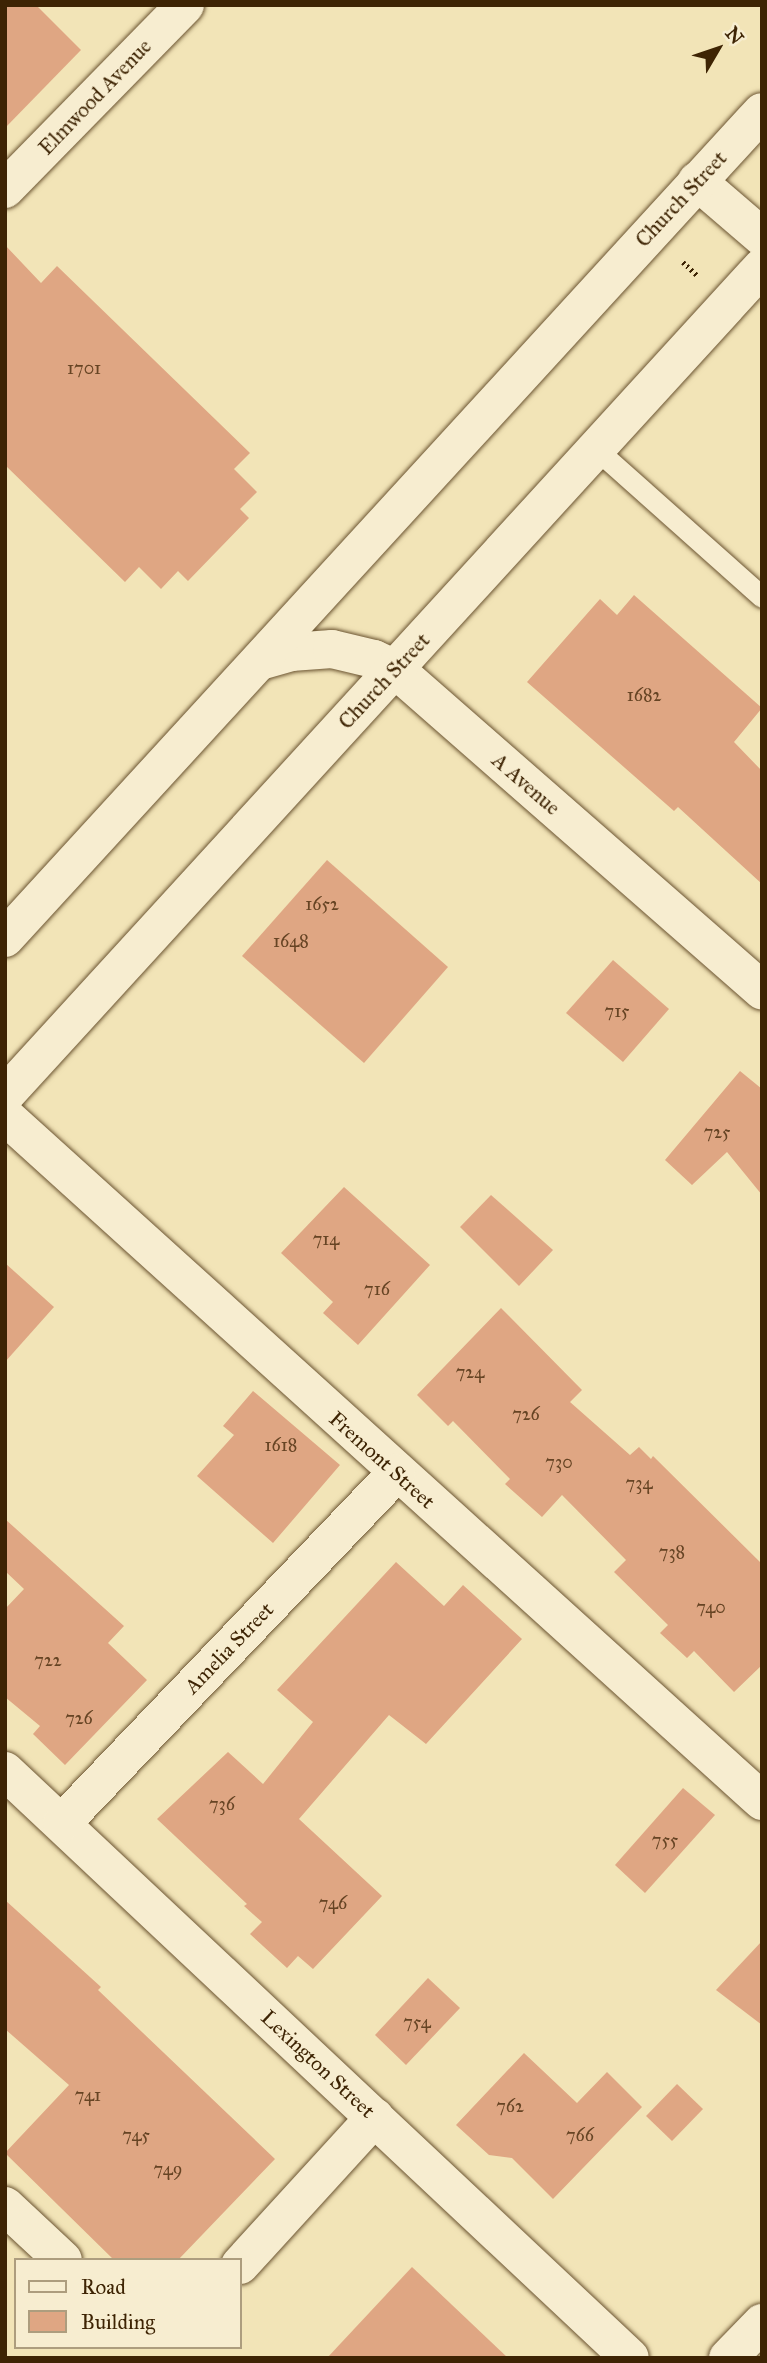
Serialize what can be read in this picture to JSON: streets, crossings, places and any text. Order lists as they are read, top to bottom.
{
  "streets": {
    "street": [
      "Elmwood Avenue",
      "Church Street",
      "A Avenue",
      "Fremont Street",
      "Amelia Street",
      "Lexington Street"
    ]
  },
  "crossings": [
    ["Church Street", "A Avenue"],
    ["Fremont Street", "Amelia Street"],
    ["Amelia Street", "Lexington Street"]
  ],
  "house_numbers": [
    "1701",
    "1682",
    "1652",
    "1648",
    "715",
    "725",
    "714",
    "716",
    "724",
    "726",
    "1618",
    "730",
    "734",
    "738",
    "740",
    "722",
    "726",
    "736",
    "755",
    "746",
    "754",
    "741",
    "762",
    "745",
    "766",
    "749"
  ],
  "legend": ["Road", "Building"],
  "north": "top right"
}
